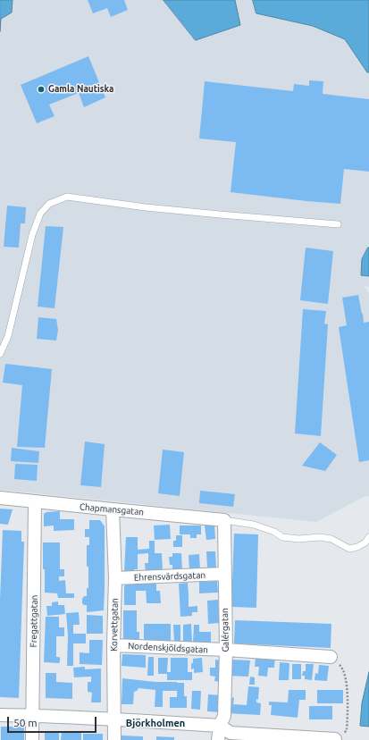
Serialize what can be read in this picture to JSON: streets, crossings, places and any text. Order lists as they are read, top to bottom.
{
  "streets": {
    "street": [
      "Chapmansgatan",
      "Ehrensvärdsgatan",
      "Fregattgatan",
      "Korvettgatan",
      "Galérgatan",
      "Nordenskjöldsgatan"
    ]
  },
  "crossings": [
    ["Chapmansgatan", "Fregattgatan"],
    ["Chapmansgatan", "Korvettgatan"],
    ["Chapmansgatan", "Galérgatan"],
    ["Ehrensvärdsgatan", "Korvettgatan"],
    ["Ehrensvärdsgatan", "Galérgatan"],
    ["Korvettgatan", "Nordenskjöldsgatan"],
    ["Galérgatan", "Nordenskjöldsgatan"]
  ],
  "districts": ["Björkholmen"],
  "places": ["Gamla Nautiska"],
  "scale_bar": "50 m"
}
